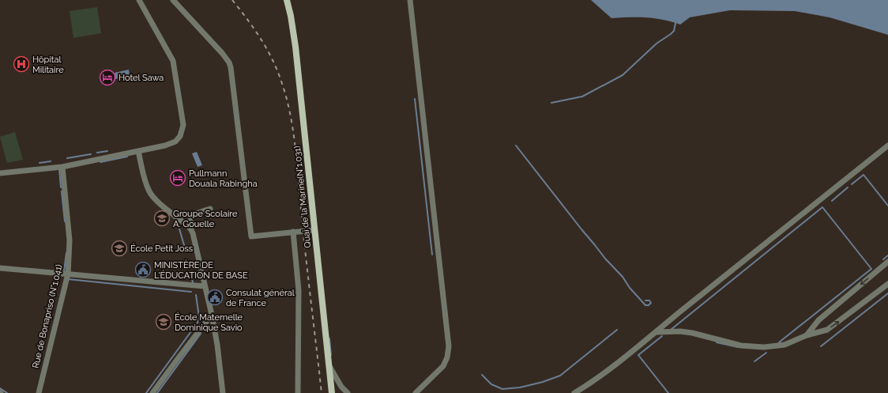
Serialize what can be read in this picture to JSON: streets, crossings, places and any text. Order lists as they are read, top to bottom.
{
  "streets": {
    "main road": ["Quai de la Marine(N°1.031)"],
    "street": ["Rue de Bonapriso (N°1.041)"]
  },
  "places": {
    "hospital": ["Hôpital Militaire"],
    "hotel": ["Hotel Sawa", "Pullmann Douala Rabingha"],
    "school or university": ["Groupe Scolaire A. Gouelle", "École Petit Joss", "École Maternelle Dominique Savio"],
    "public building": ["MINISTÈRE DE L'ÉDUCATION DE BASE", "Consulat général de France"]
  }
}
